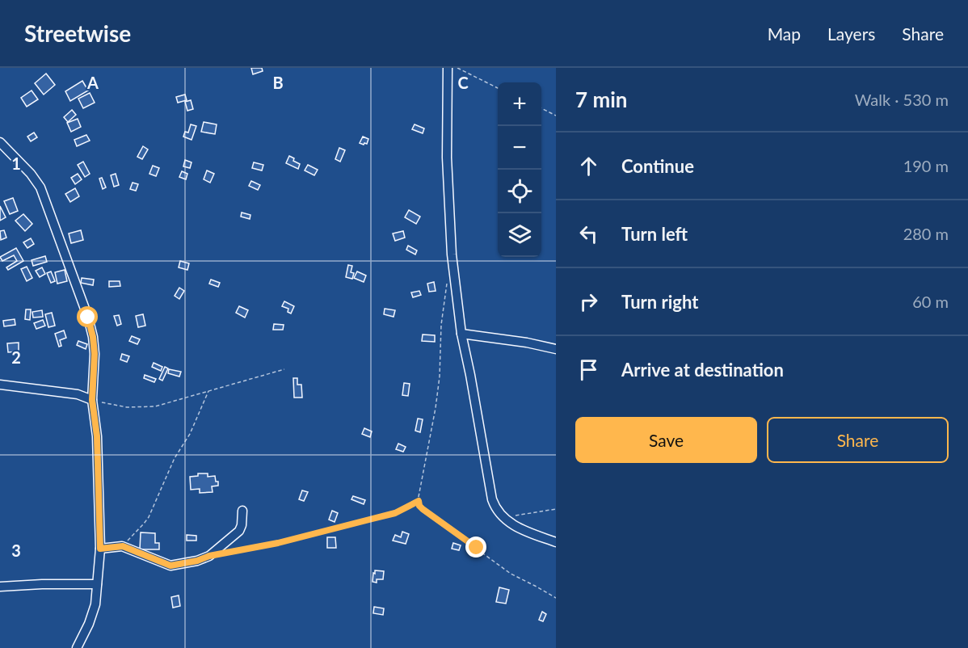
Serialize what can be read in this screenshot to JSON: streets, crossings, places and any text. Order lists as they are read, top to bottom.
{
  "page": {
    "header": "Streetwise",
    "nav": ["Map", "Layers", "Share"],
    "heading": ["7 min", "Walk · 530 m"],
    "map_buttons": ["+", "−"],
    "list": [
      ["Continue", "190 m"],
      ["Turn left", "280 m"],
      ["Turn right", "60 m"],
      "Arrive at destination"
    ],
    "buttons": ["Save", "Share"]
  },
  "grid": {
    "columns": ["A", "B", "C"],
    "rows": ["1", "2", "3"]
  }
}
